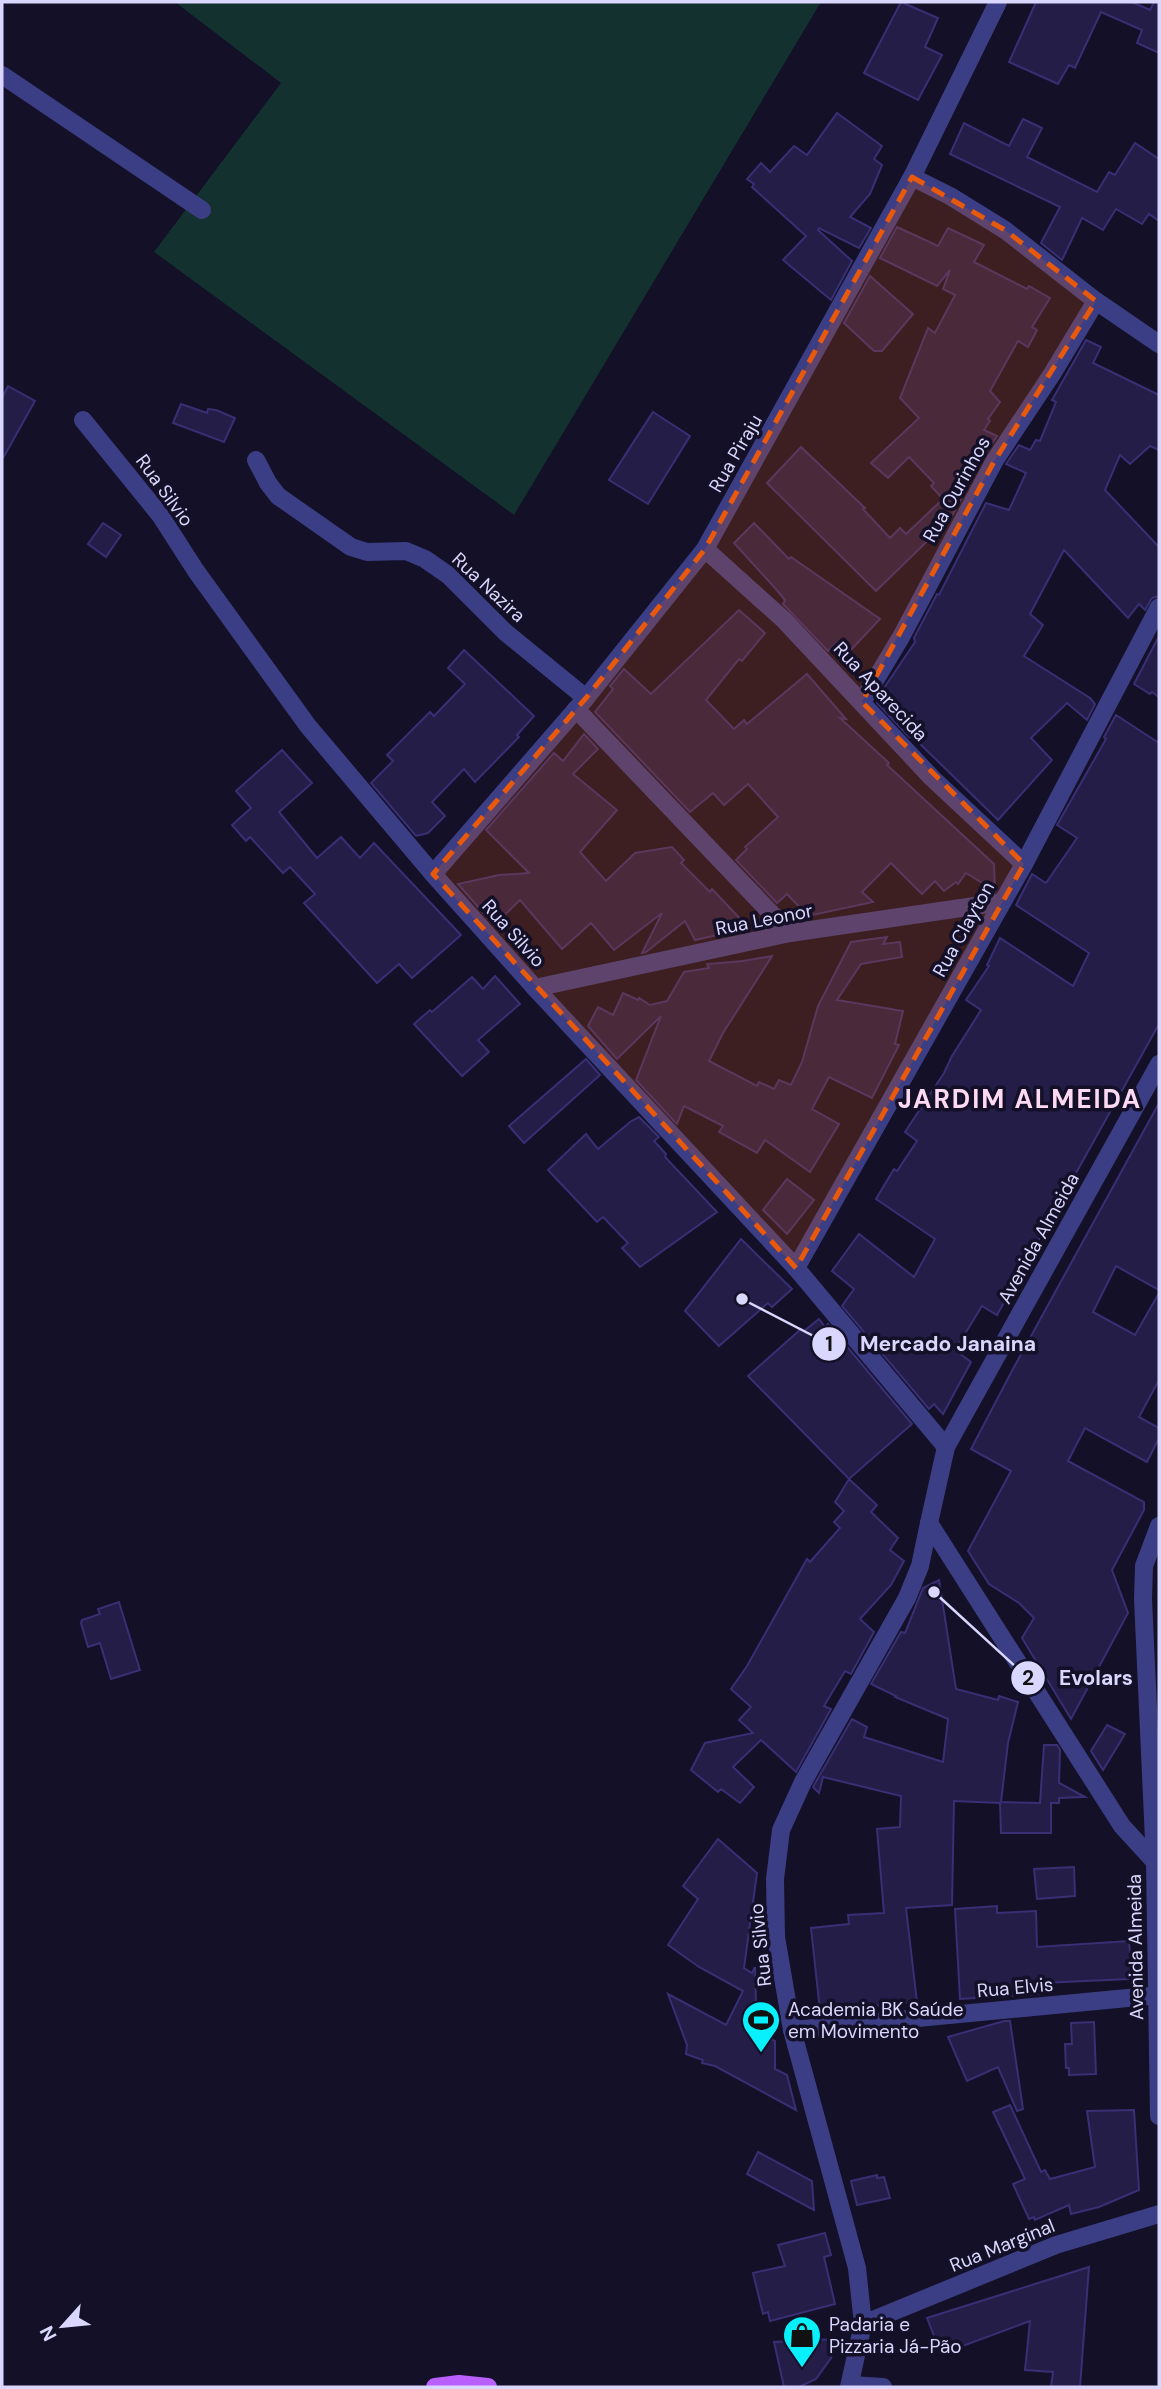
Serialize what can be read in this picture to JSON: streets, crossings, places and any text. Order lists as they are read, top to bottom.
{
  "streets": {
    "street": [
      "Rua Piraju",
      "Rua Ourinhos",
      "Rua Silvio",
      "Rua Nazira",
      "Rua Aparecida",
      "Rua Leonor",
      "Rua Clayton",
      "Avenida Almeida",
      "Rua Elvis",
      "Rua Marginal"
    ]
  },
  "crossings": [
    ["Rua Piraju", "Rua Silvio"],
    ["Rua Piraju", "Rua Nazira"],
    ["Rua Piraju", "Rua Aparecida"],
    ["Rua Ourinhos", "Rua Aparecida"],
    ["Rua Silvio", "Rua Leonor"],
    ["Rua Silvio", "Rua Clayton"],
    ["Rua Silvio", "Avenida Almeida"],
    ["Rua Silvio", "Rua Elvis"],
    ["Rua Silvio", "Rua Marginal"],
    ["Rua Nazira", "Rua Leonor"],
    ["Rua Aparecida", "Rua Clayton"],
    ["Rua Leonor", "Rua Clayton"],
    ["Avenida Almeida", "Rua Elvis"]
  ],
  "districts": ["JARDIM ALMEIDA"],
  "places": {
    "other": ["Mercado Janaina", "Evolars"],
    "sports": ["Academia BK Saúde em Movimento"],
    "shop": ["Padaria e Pizzaria Já-Pão"]
  },
  "north": "bottom left"
}
